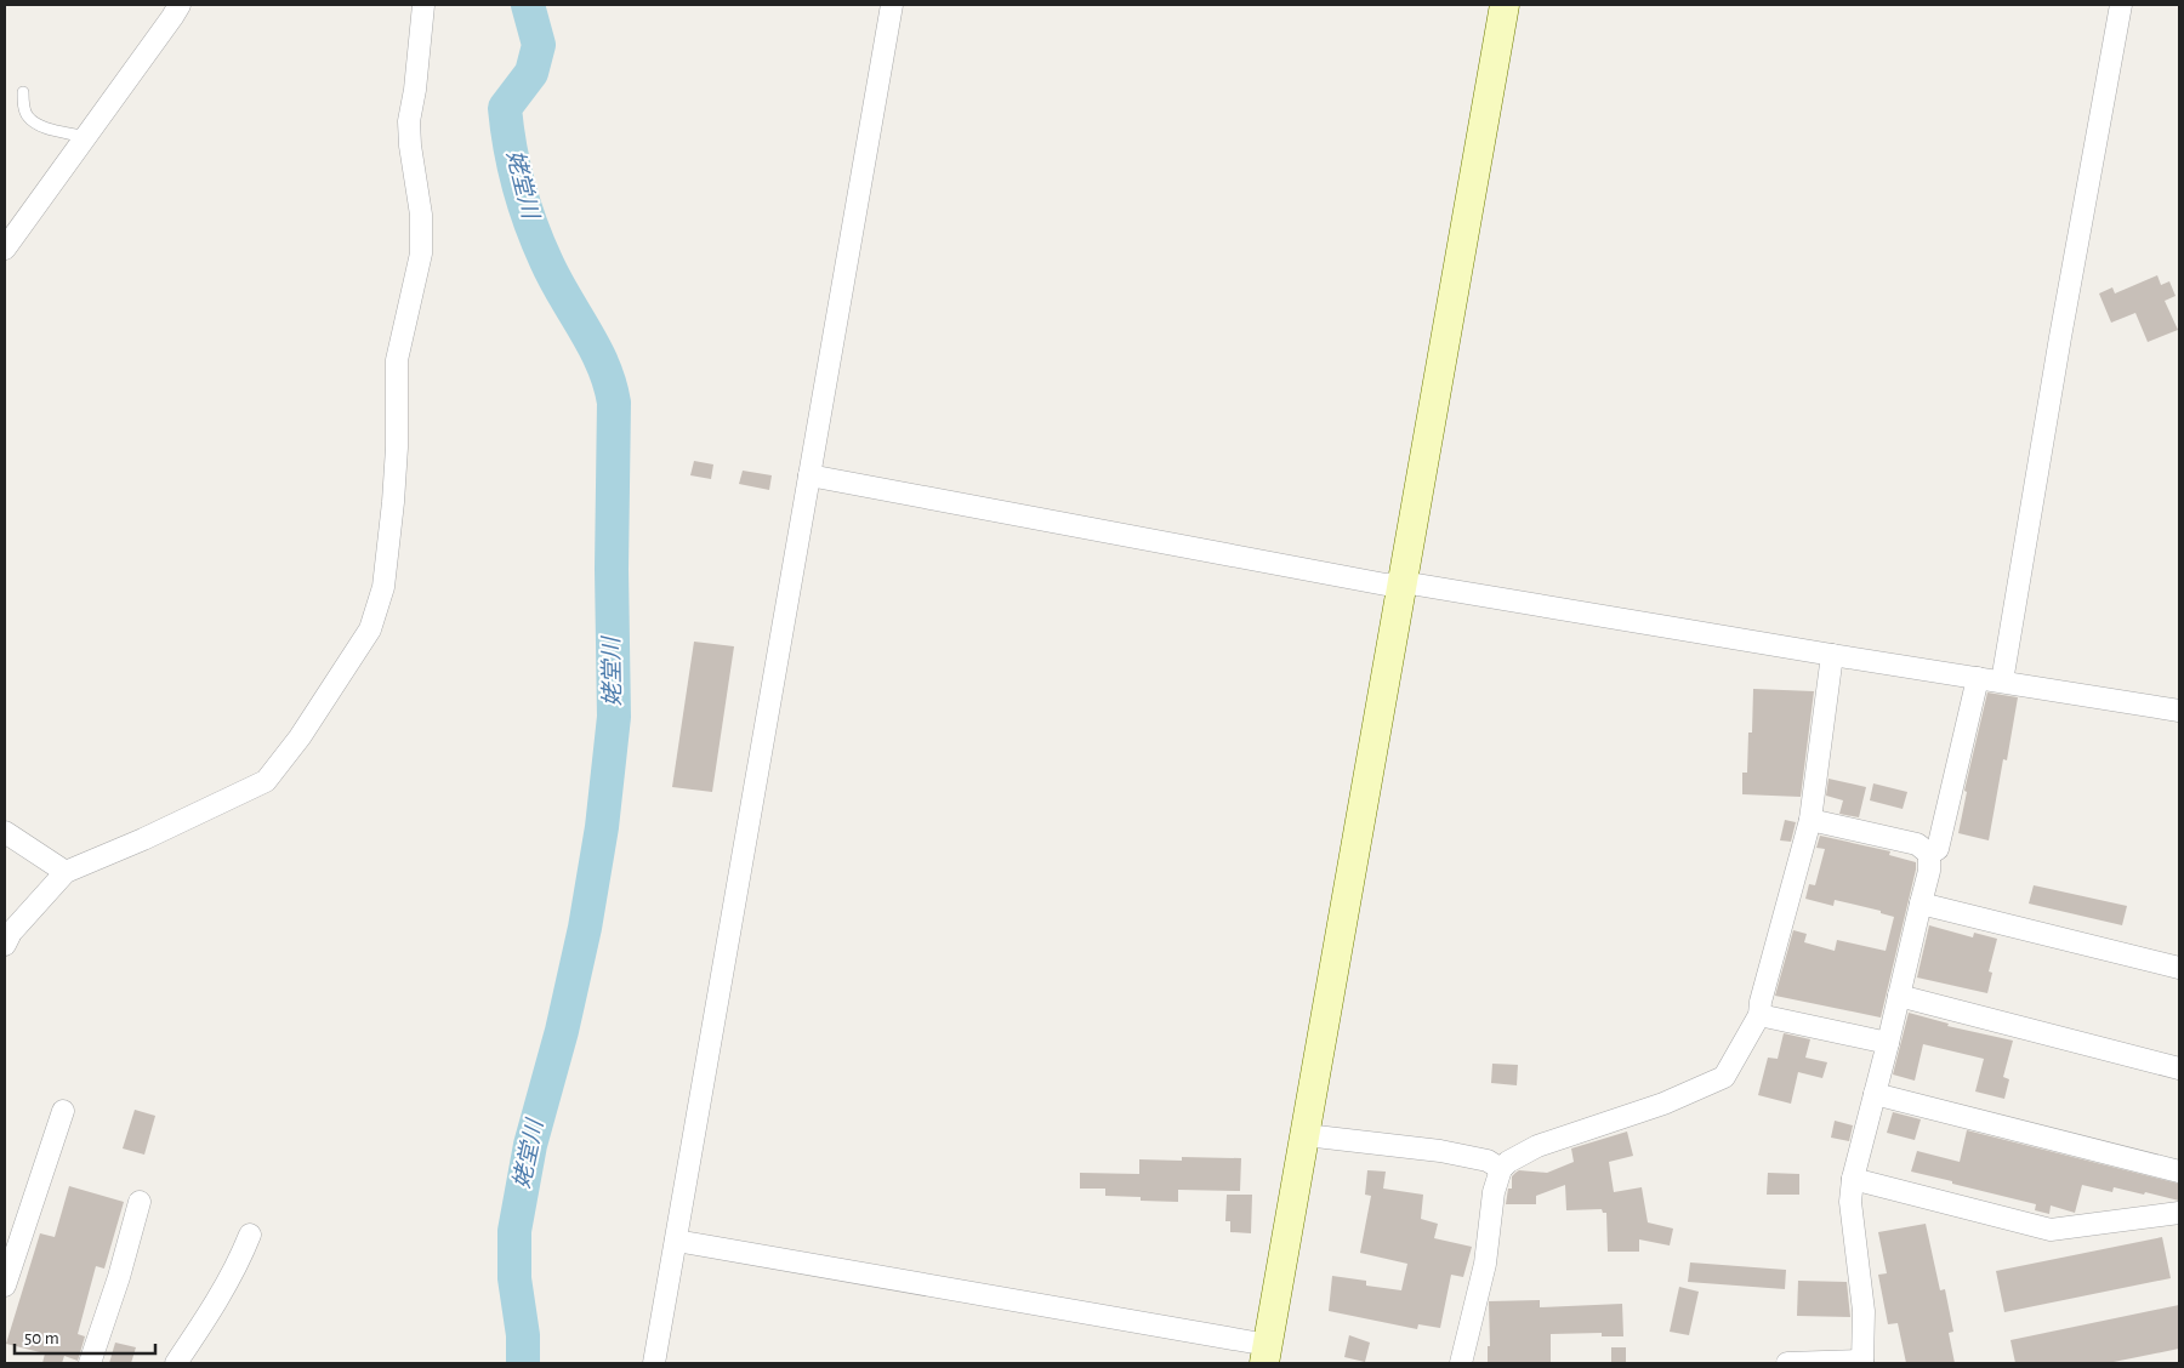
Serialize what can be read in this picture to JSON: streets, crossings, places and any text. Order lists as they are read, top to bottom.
{
  "water": ["姥堂川"],
  "scale_bar": "50 m"
}
